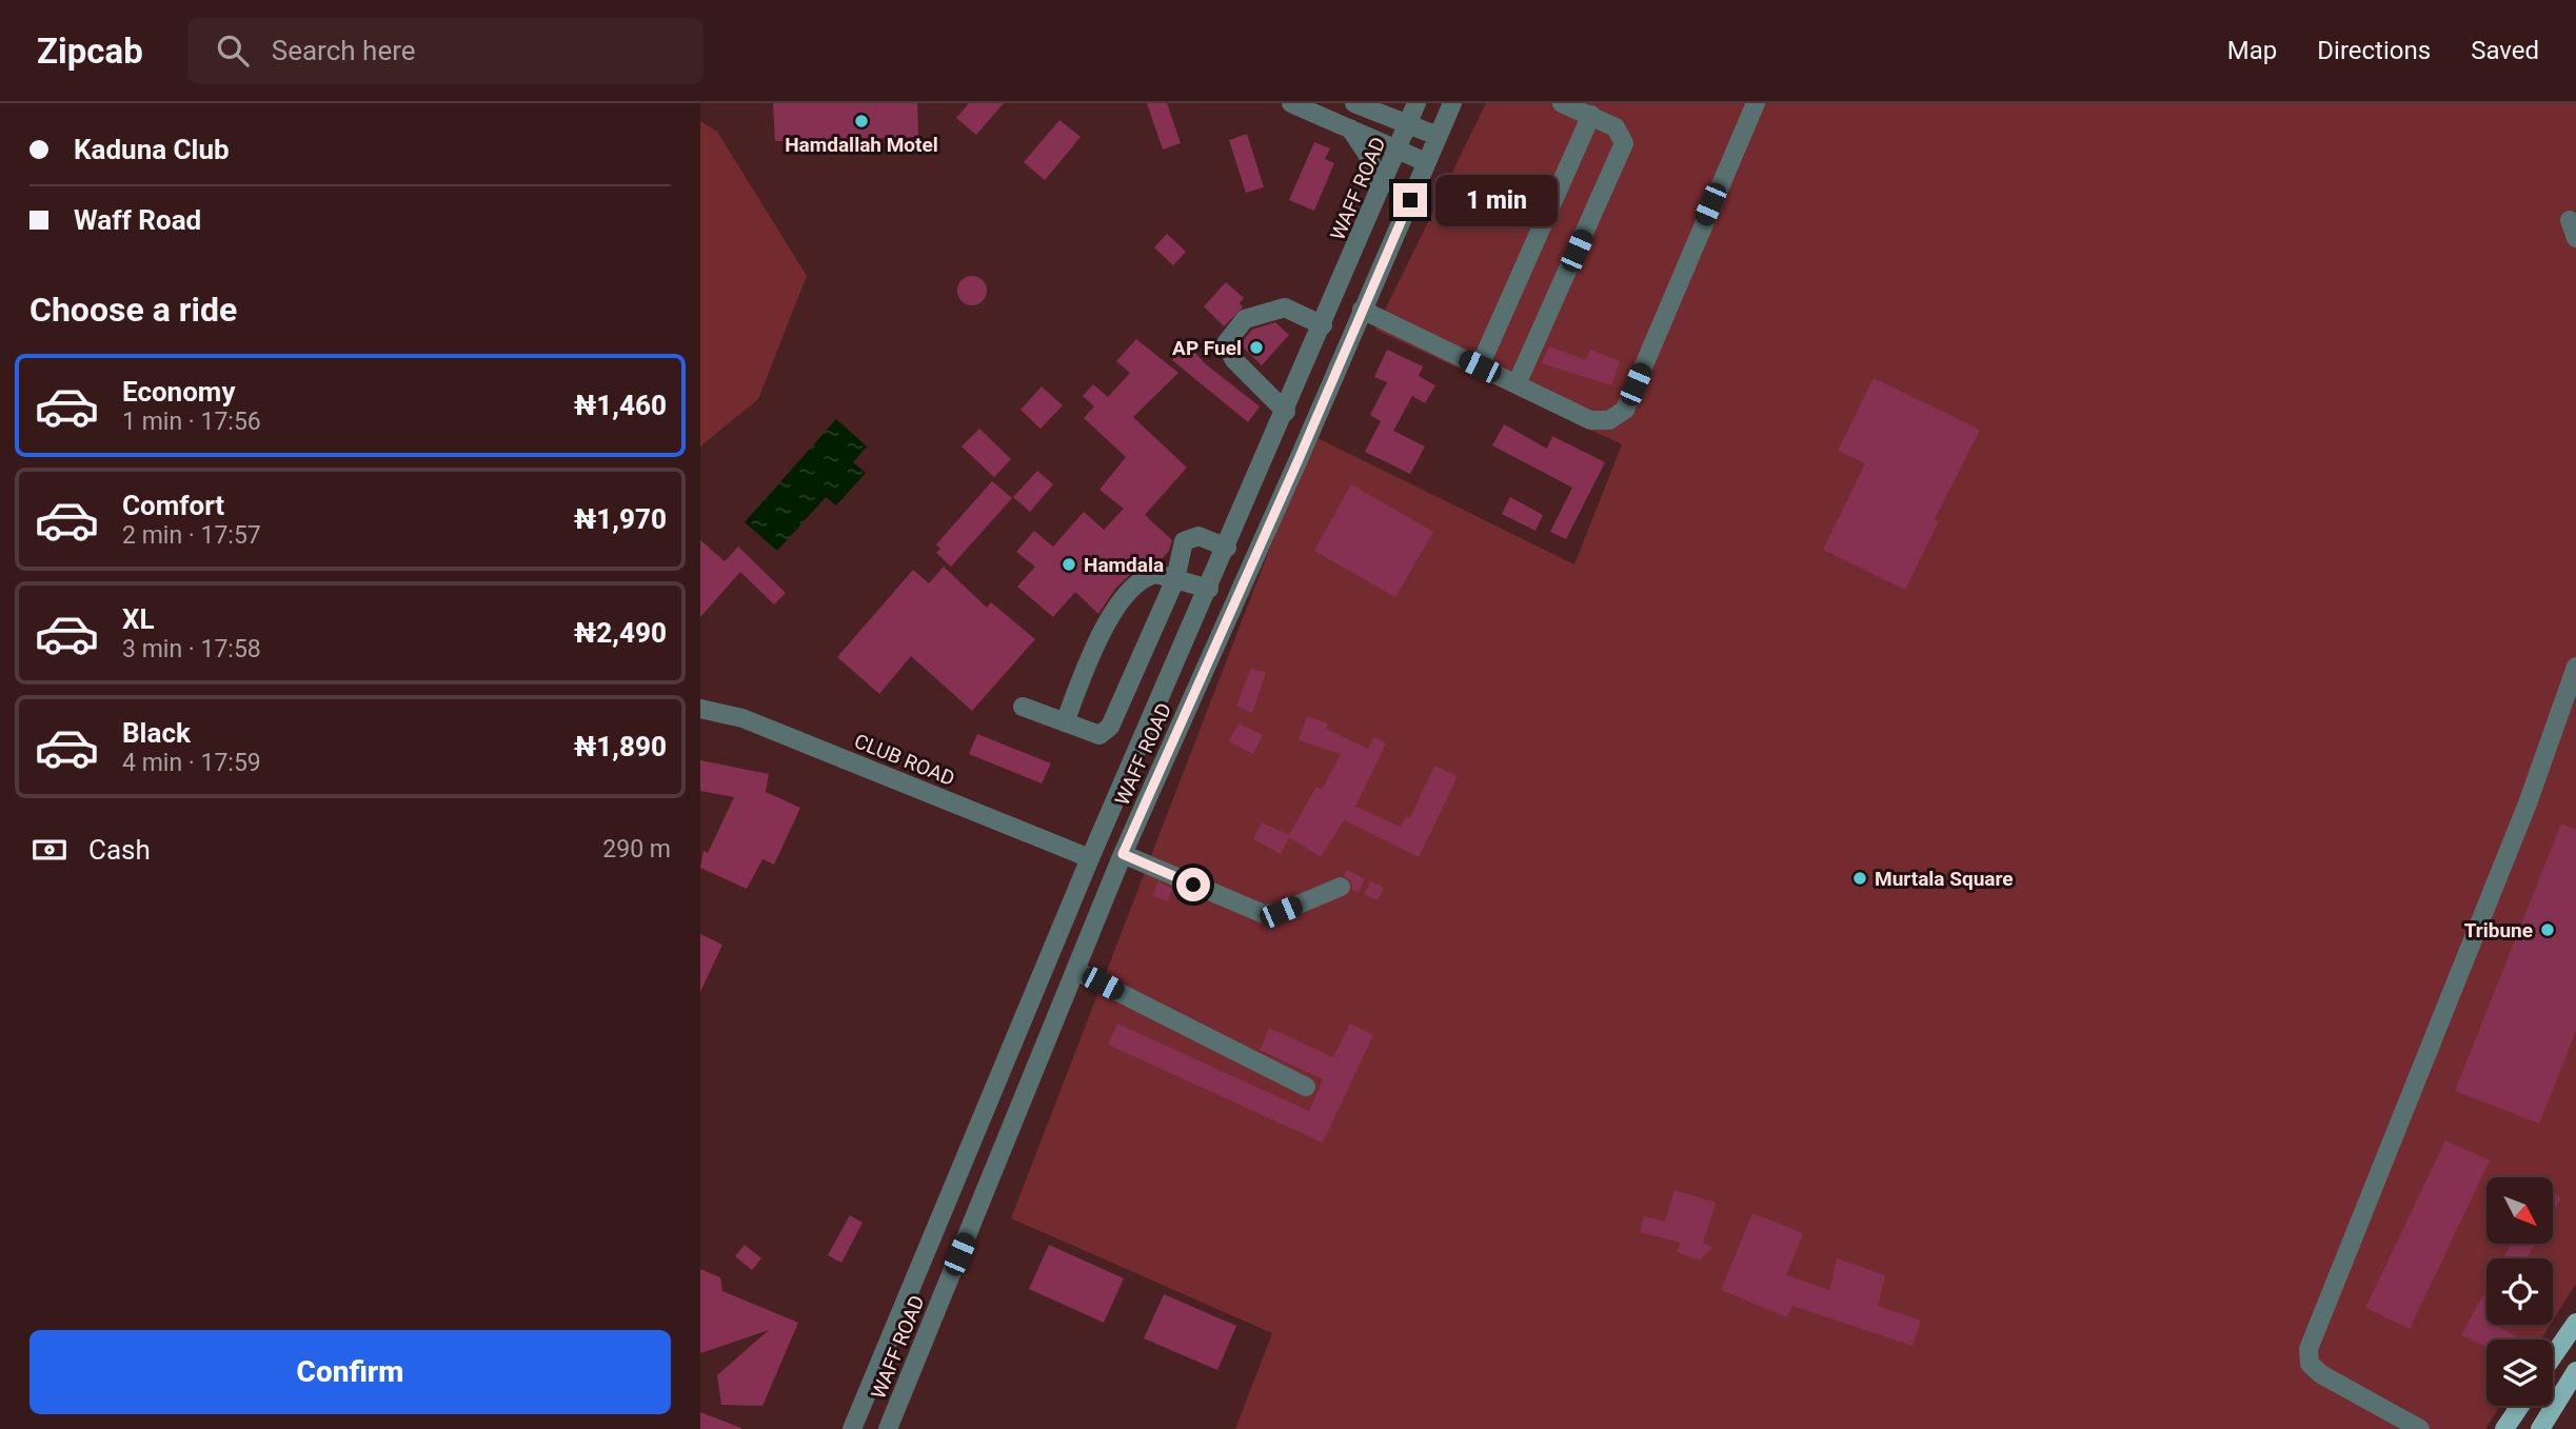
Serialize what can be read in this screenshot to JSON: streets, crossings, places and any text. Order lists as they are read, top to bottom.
{
  "streets": {
    "street": ["WAFF ROAD", "CLUB ROAD"]
  },
  "crossings": [
    ["WAFF ROAD", "CLUB ROAD"]
  ],
  "places": [
    "Hamdallah Motel",
    "AP Fuel",
    "Hamdala",
    "Murtala Square",
    "Tribune"
  ],
  "north": "bottom right",
  "page": {
    "header": "Zipcab",
    "search": "Search here",
    "nav": ["Map", "Directions", "Saved"],
    "banner": ["Kaduna Club", "Waff Road"],
    "bubble": "1 min",
    "heading": "Choose a ride",
    "list": [
      {
        "name": "Economy",
        "note": "1 min · 17:56",
        "value": "₦1,460"
      },
      {
        "name": "Comfort",
        "note": "2 min · 17:57",
        "value": "₦1,970"
      },
      {
        "name": "XL",
        "note": "3 min · 17:58",
        "value": "₦2,490"
      },
      {
        "name": "Black",
        "note": "4 min · 17:59",
        "value": "₦1,890"
      }
    ],
    "pay": ["Cash", "290 m"],
    "buttons": "Confirm"
  }
}
